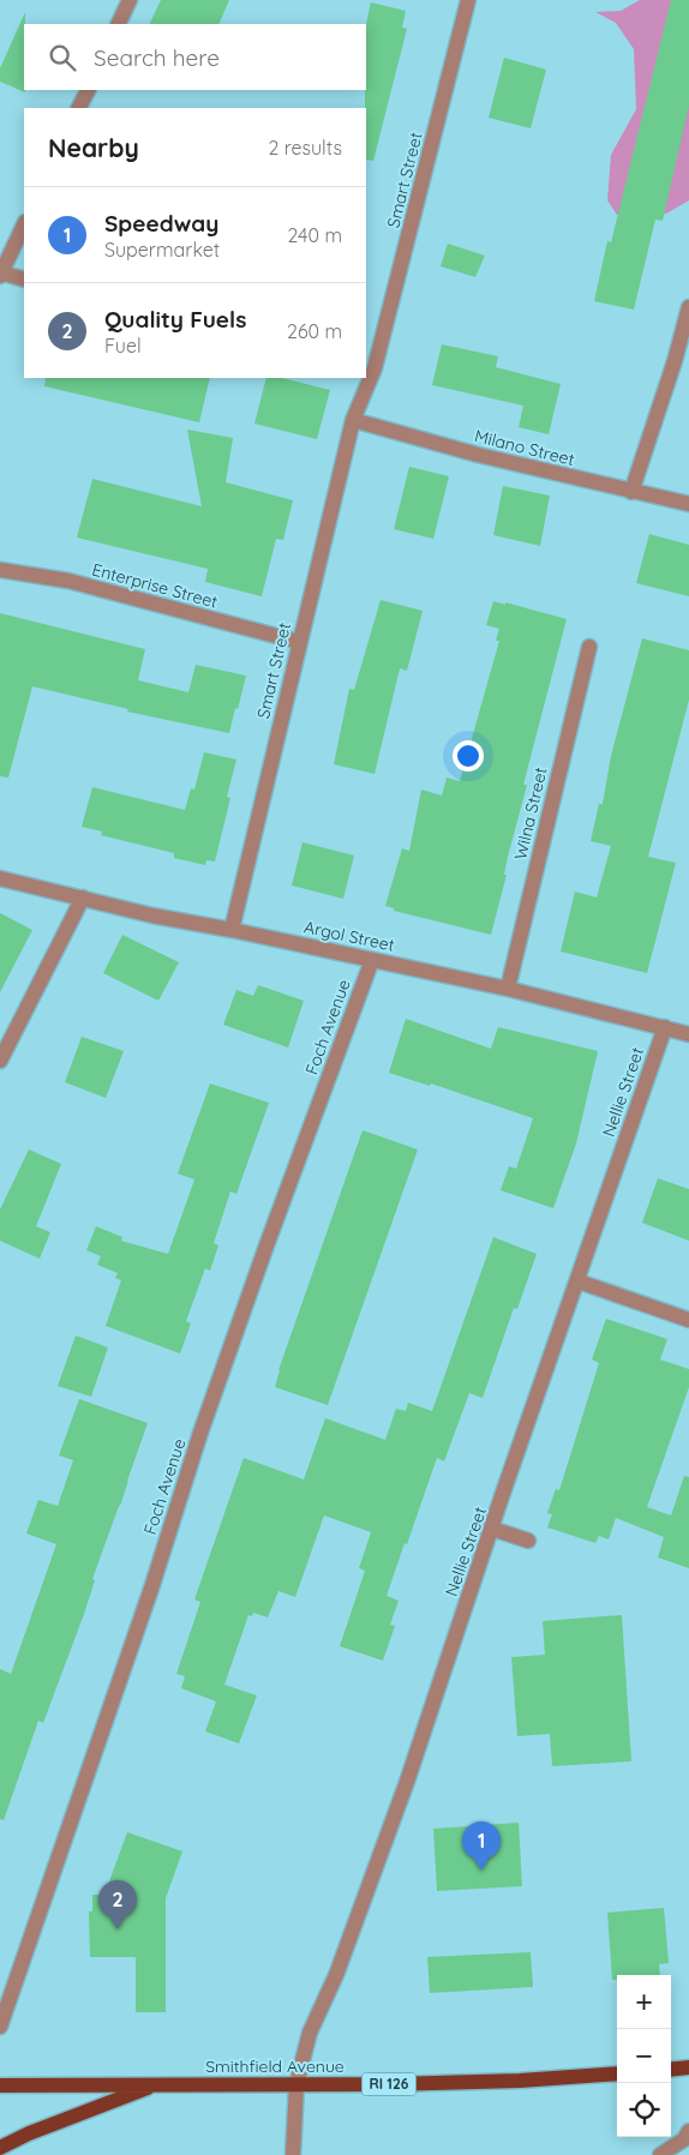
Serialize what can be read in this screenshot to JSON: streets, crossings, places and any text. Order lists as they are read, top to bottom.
{
  "streets": {
    "main road": ["Smithfield Avenue", "RI 126"],
    "street": [
      "Smart Street",
      "Milano Street",
      "Enterprise Street",
      "Wilna Street",
      "Argol Street",
      "Foch Avenue",
      "Nellie Street"
    ]
  },
  "crossings": [
    ["Smart Street", "Milano Street"],
    ["Smart Street", "Enterprise Street"],
    ["Smart Street", "Argol Street"],
    ["Wilna Street", "Argol Street"],
    ["Argol Street", "Foch Avenue"],
    ["Argol Street", "Nellie Street"],
    ["Nellie Street", "Smithfield Avenue"]
  ],
  "page": {
    "search": "Search here",
    "heading": ["Nearby", "2 results"],
    "list": [
      {
        "mark": "1",
        "name": "Speedway",
        "note": "Supermarket",
        "value": "240 m"
      },
      {
        "mark": "2",
        "name": "Quality Fuels",
        "note": "Fuel",
        "value": "260 m"
      }
    ],
    "pins": ["1", "2"],
    "map_buttons": ["+", "−"]
  }
}
